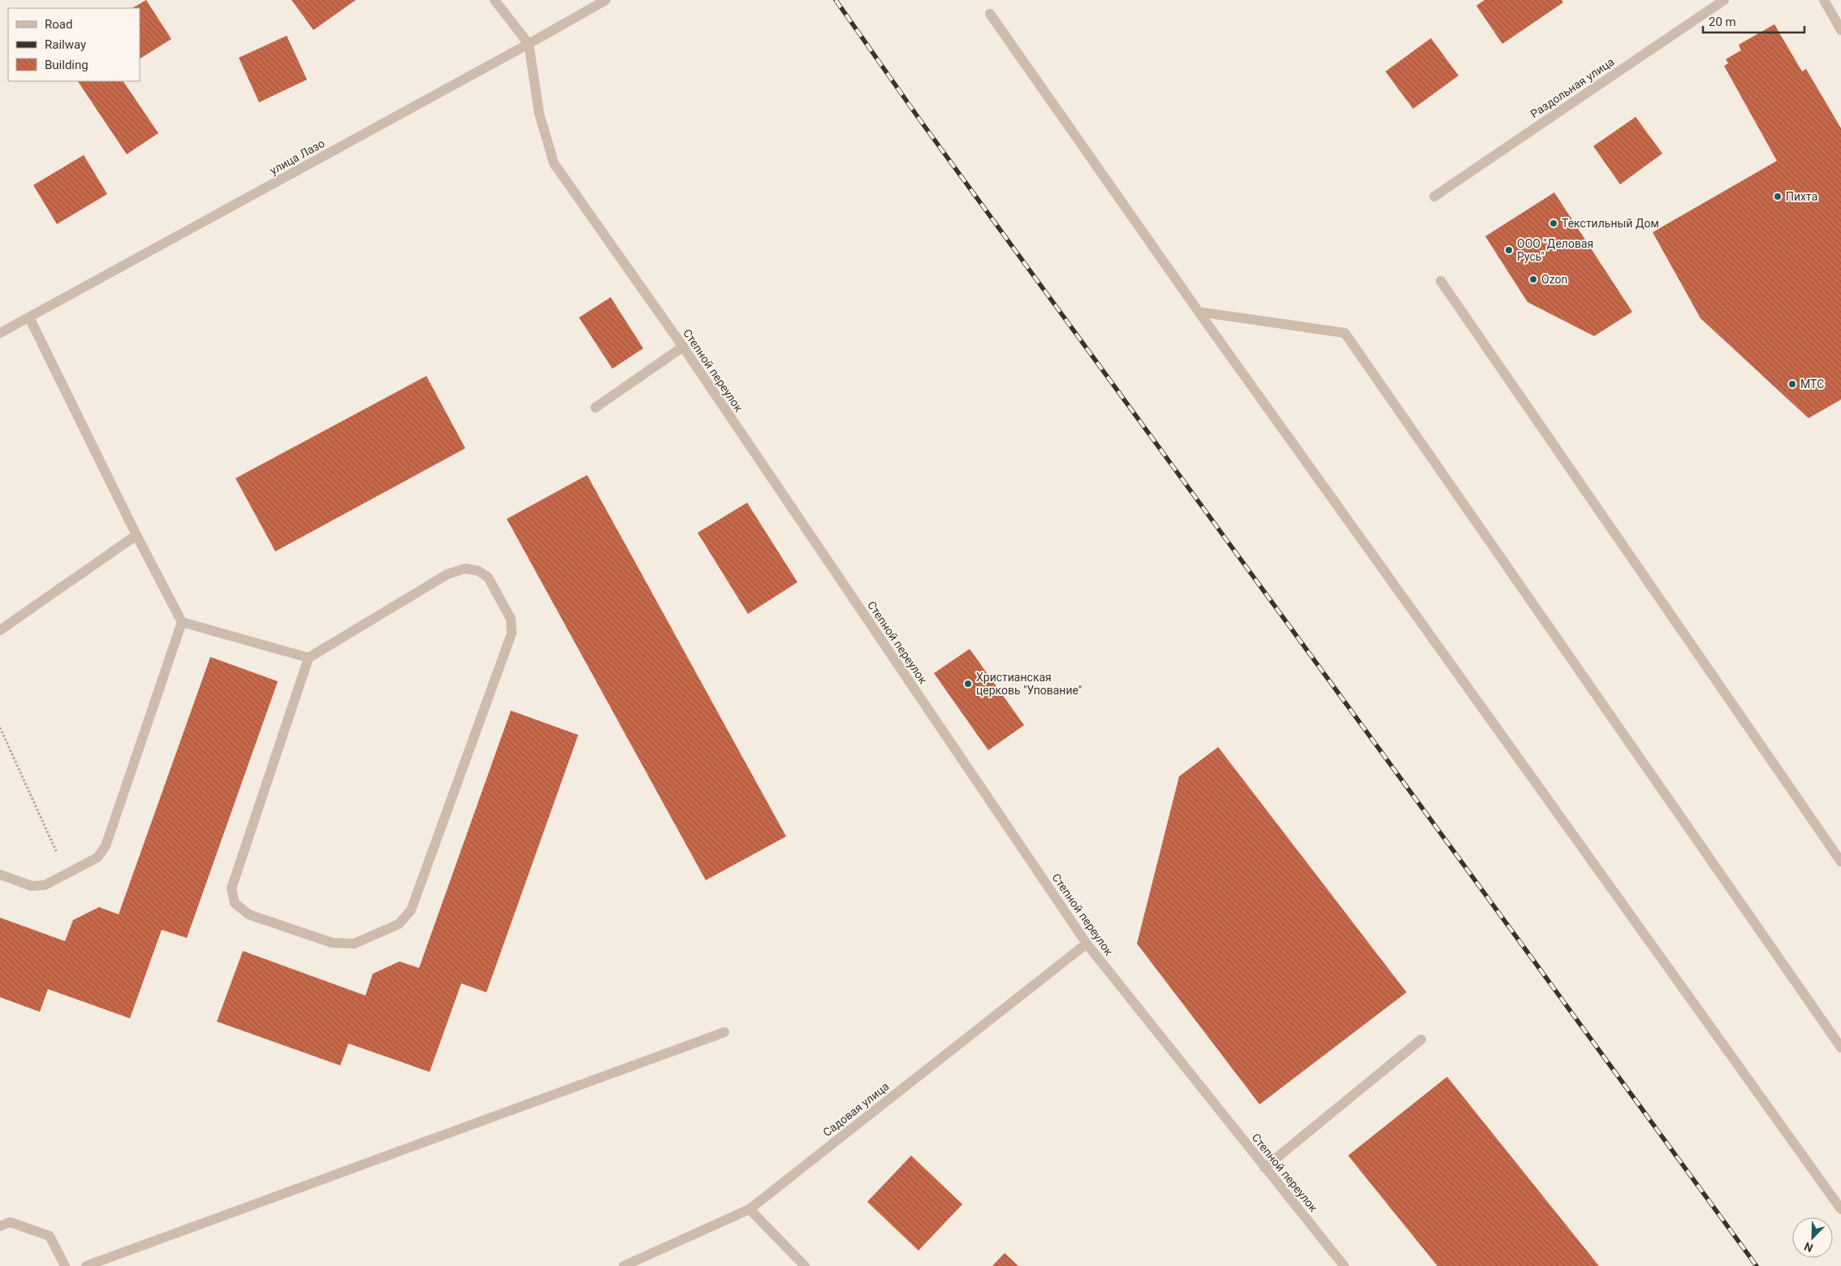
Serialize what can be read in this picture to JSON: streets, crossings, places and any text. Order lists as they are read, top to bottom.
{
  "streets": {
    "street": [
      "Раздольная улица",
      "улица Лазо",
      "Степной переулок",
      "Садовая улица"
    ]
  },
  "crossings": [
    ["улица Лазо", "Степной переулок"],
    ["Степной переулок", "Садовая улица"]
  ],
  "places": [
    "Пихта",
    "Текстильный Дом",
    "ООО \"Деловая Русь\"",
    "Ozon",
    "МТС",
    "Христианская церковь \"Упование\""
  ],
  "legend": ["Road", "Railway", "Building"],
  "scale_bar": "20 m",
  "north": "bottom left"
}
